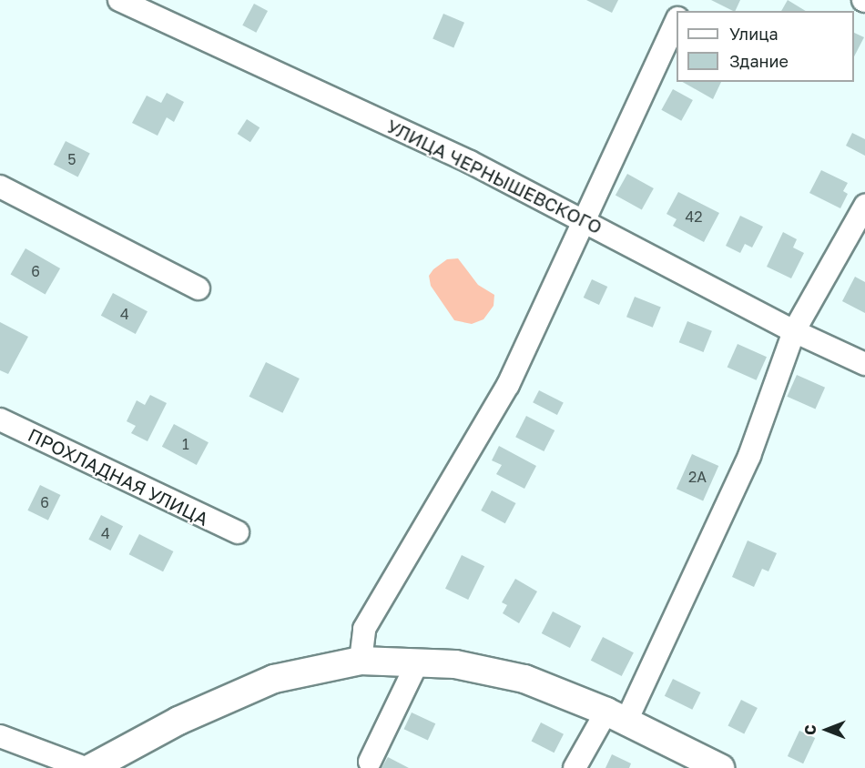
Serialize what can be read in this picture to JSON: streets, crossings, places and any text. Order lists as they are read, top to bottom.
{
  "streets": {
    "street": ["УЛИЦА ЧЕРНЫШЕВСКОГО", "ПРОХЛАДНАЯ УЛИЦА"]
  },
  "house_numbers": [
    "5",
    "42",
    "6",
    "4",
    "1",
    "2А",
    "6",
    "4"
  ],
  "legend": ["Улица", "Здание"],
  "north": "left"
}
